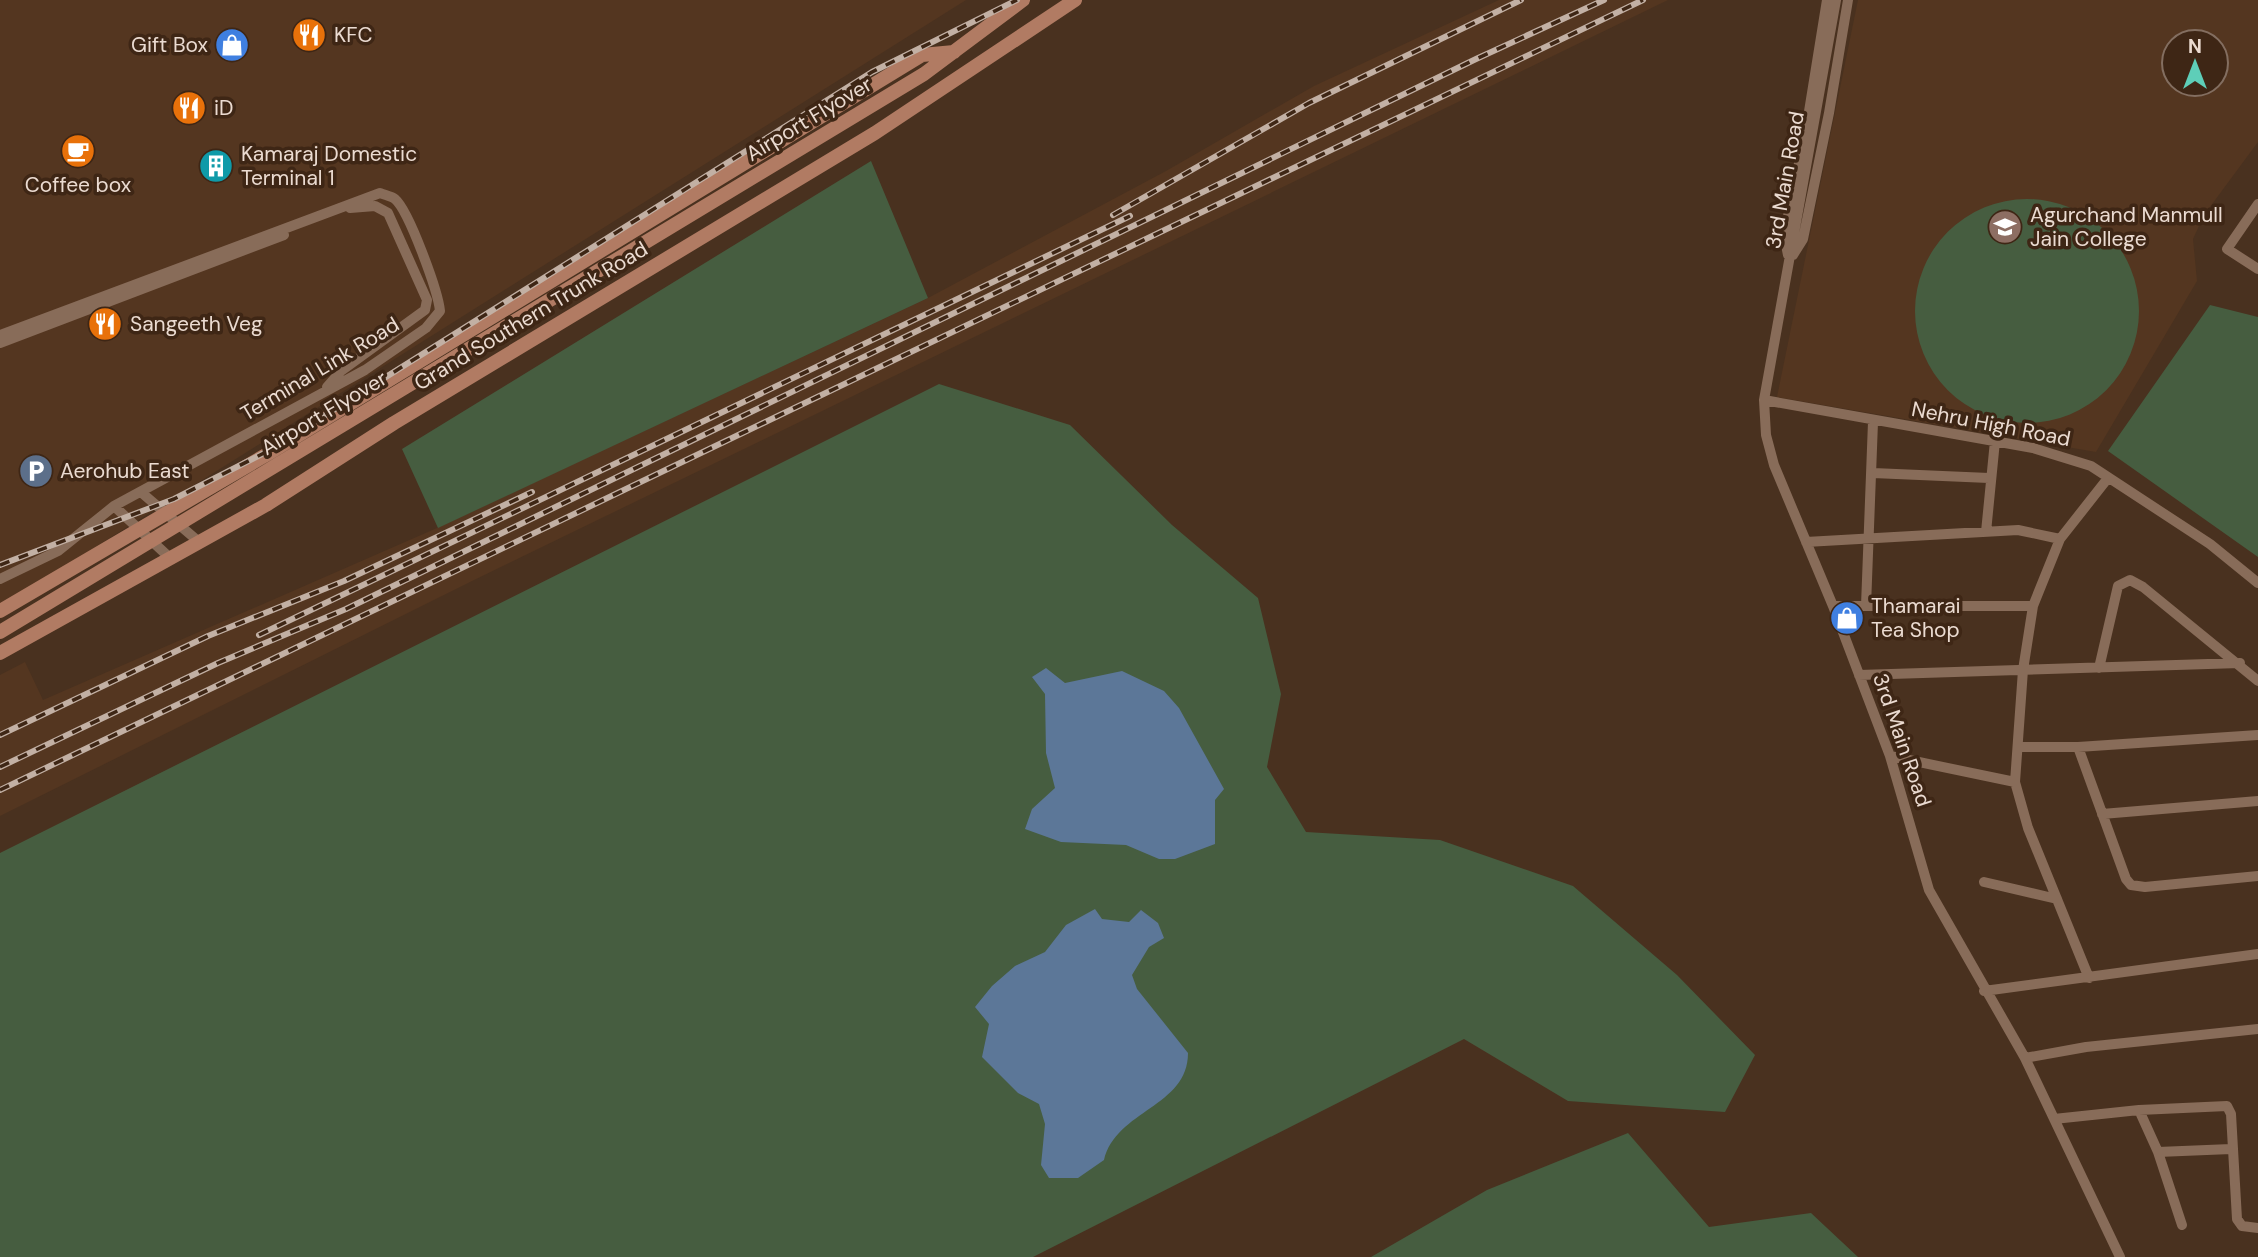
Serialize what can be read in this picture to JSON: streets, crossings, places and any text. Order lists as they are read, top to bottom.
{
  "streets": {
    "main road": ["Airport Flyover", "Grand Southern Trunk Road"],
    "street": ["3rd Main Road", "Terminal Link Road", "Nehru High Road"]
  },
  "crossings": [
    ["3rd Main Road", "Nehru High Road"]
  ],
  "places": {
    "restaurant": ["KFC", "iD", "Sangeeth Veg"],
    "shop": ["Gift Box", "Thamarai Tea Shop"],
    "cafe": ["Coffee box"],
    "building": ["Kamaraj Domestic Terminal 1"],
    "school or university": ["Agurchand Manmull Jain College"],
    "parking": ["Aerohub East"]
  },
  "north": "top"
}
